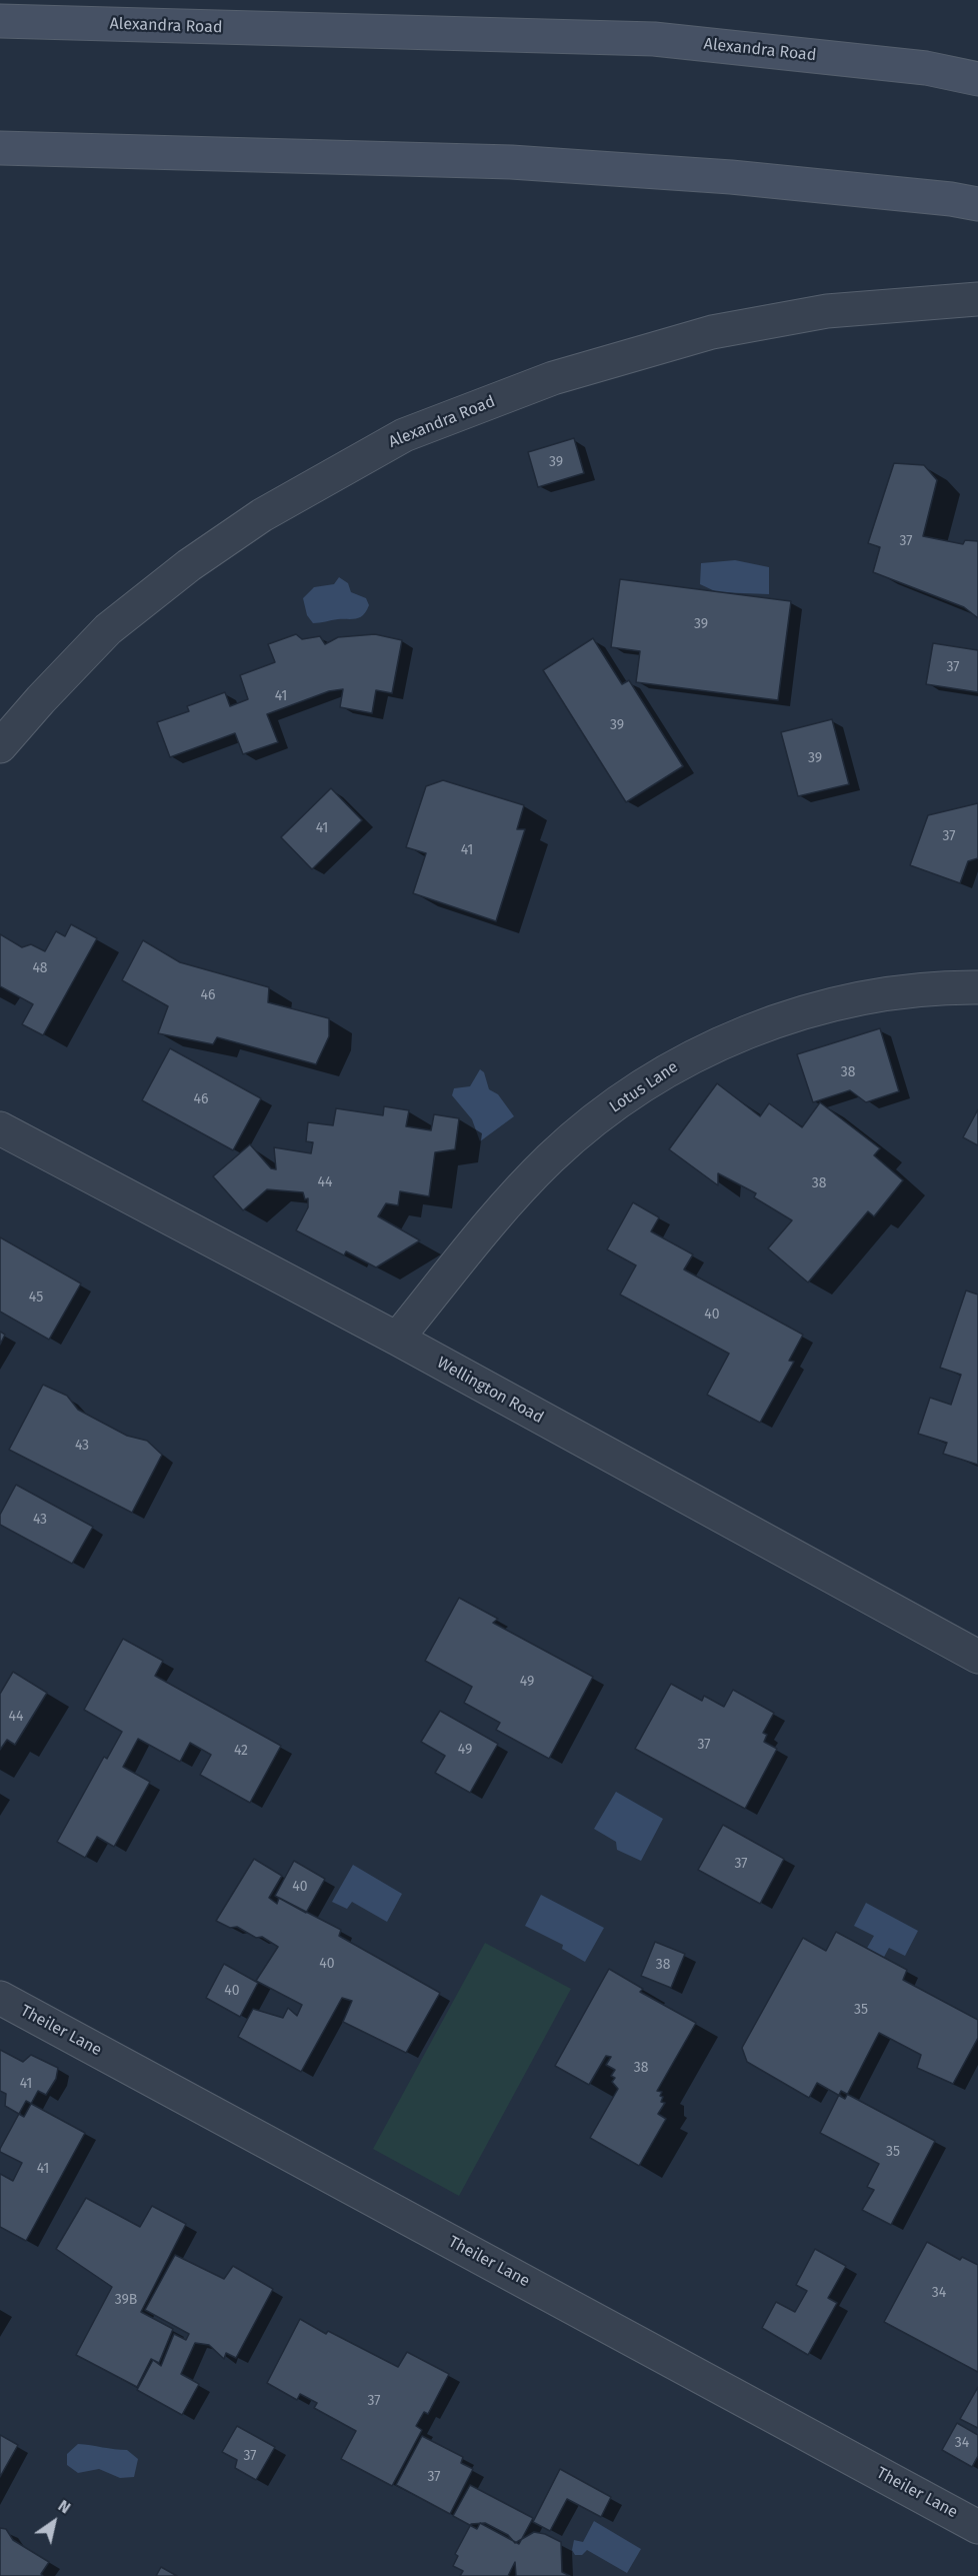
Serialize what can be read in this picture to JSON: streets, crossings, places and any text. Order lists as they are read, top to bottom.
{
  "streets": {
    "main road": ["Alexandra Road"],
    "street": ["Lotus Lane", "Wellington Road", "Theiler Lane"]
  },
  "crossings": [
    ["Lotus Lane", "Wellington Road"]
  ],
  "house_numbers": [
    "39",
    "37",
    "39",
    "37",
    "41",
    "39",
    "39",
    "41",
    "37",
    "41",
    "48",
    "46",
    "38",
    "46",
    "44",
    "38",
    "45",
    "40",
    "43",
    "43",
    "49",
    "44",
    "37",
    "49",
    "42",
    "37",
    "40",
    "40",
    "38",
    "40",
    "35",
    "38",
    "41",
    "35",
    "41",
    "34",
    "39B",
    "37",
    "34",
    "37",
    "37"
  ],
  "north": "top right"
}
